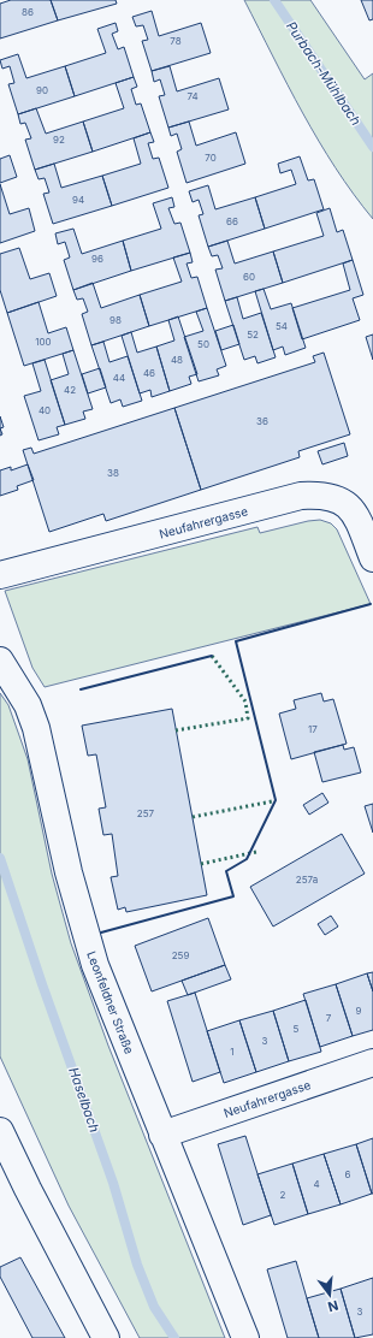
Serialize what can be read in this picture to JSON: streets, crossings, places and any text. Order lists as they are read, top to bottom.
{
  "streets": {
    "street": ["Neufahrergasse", "Leonfeldner Straße"]
  },
  "crossings": [
    ["Neufahrergasse", "Leonfeldner Straße"]
  ],
  "water": ["Purbach-Mühlbach", "Haselbach"],
  "house_numbers": [
    "86",
    "78",
    "90",
    "74",
    "92",
    "70",
    "94",
    "66",
    "96",
    "60",
    "98",
    "54",
    "52",
    "100",
    "50",
    "48",
    "46",
    "44",
    "42",
    "40",
    "36",
    "38",
    "17",
    "257",
    "257a",
    "259",
    "9",
    "7",
    "5",
    "3",
    "1",
    "6",
    "4",
    "2",
    "3"
  ],
  "north": "bottom"
}
